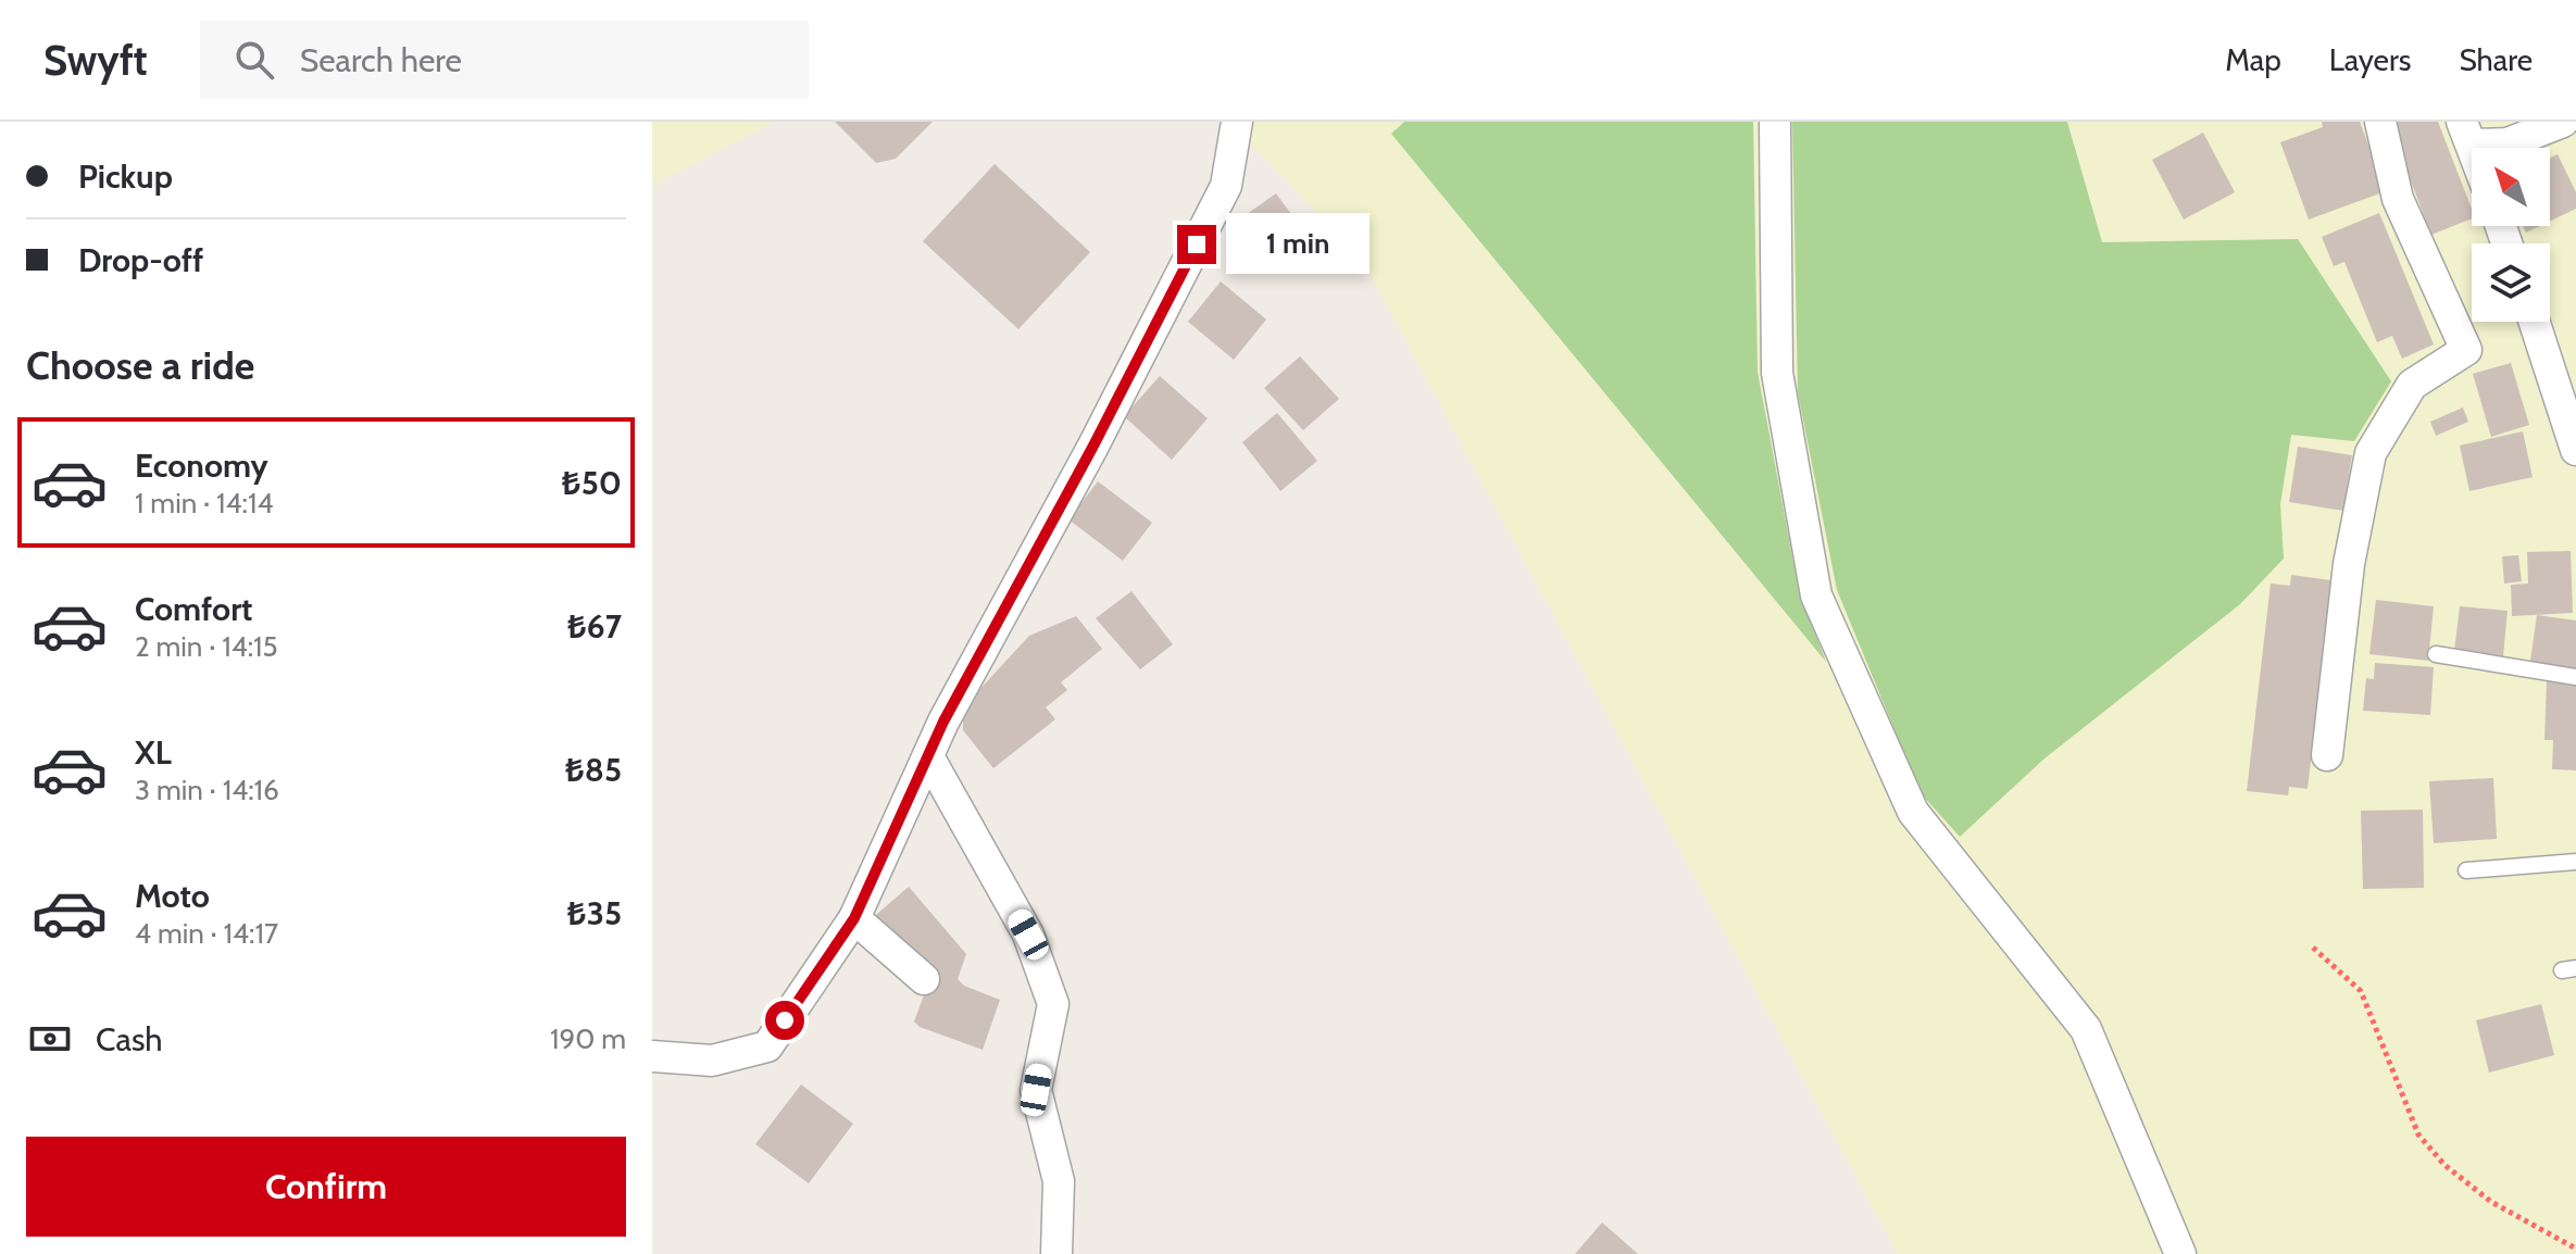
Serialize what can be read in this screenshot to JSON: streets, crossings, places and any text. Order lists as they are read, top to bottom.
{
  "north": "top left",
  "page": {
    "header": "Swyft",
    "search": "Search here",
    "nav": ["Map", "Layers", "Share"],
    "banner": ["Pickup", "Drop-off"],
    "bubble": "1 min",
    "heading": "Choose a ride",
    "list": [
      {
        "name": "Economy",
        "note": "1 min · 14:14",
        "value": "₺50"
      },
      {
        "name": "Comfort",
        "note": "2 min · 14:15",
        "value": "₺67"
      },
      {
        "name": "XL",
        "note": "3 min · 14:16",
        "value": "₺85"
      },
      {
        "name": "Moto",
        "note": "4 min · 14:17",
        "value": "₺35"
      }
    ],
    "pay": ["Cash", "190 m"],
    "buttons": "Confirm"
  }
}
